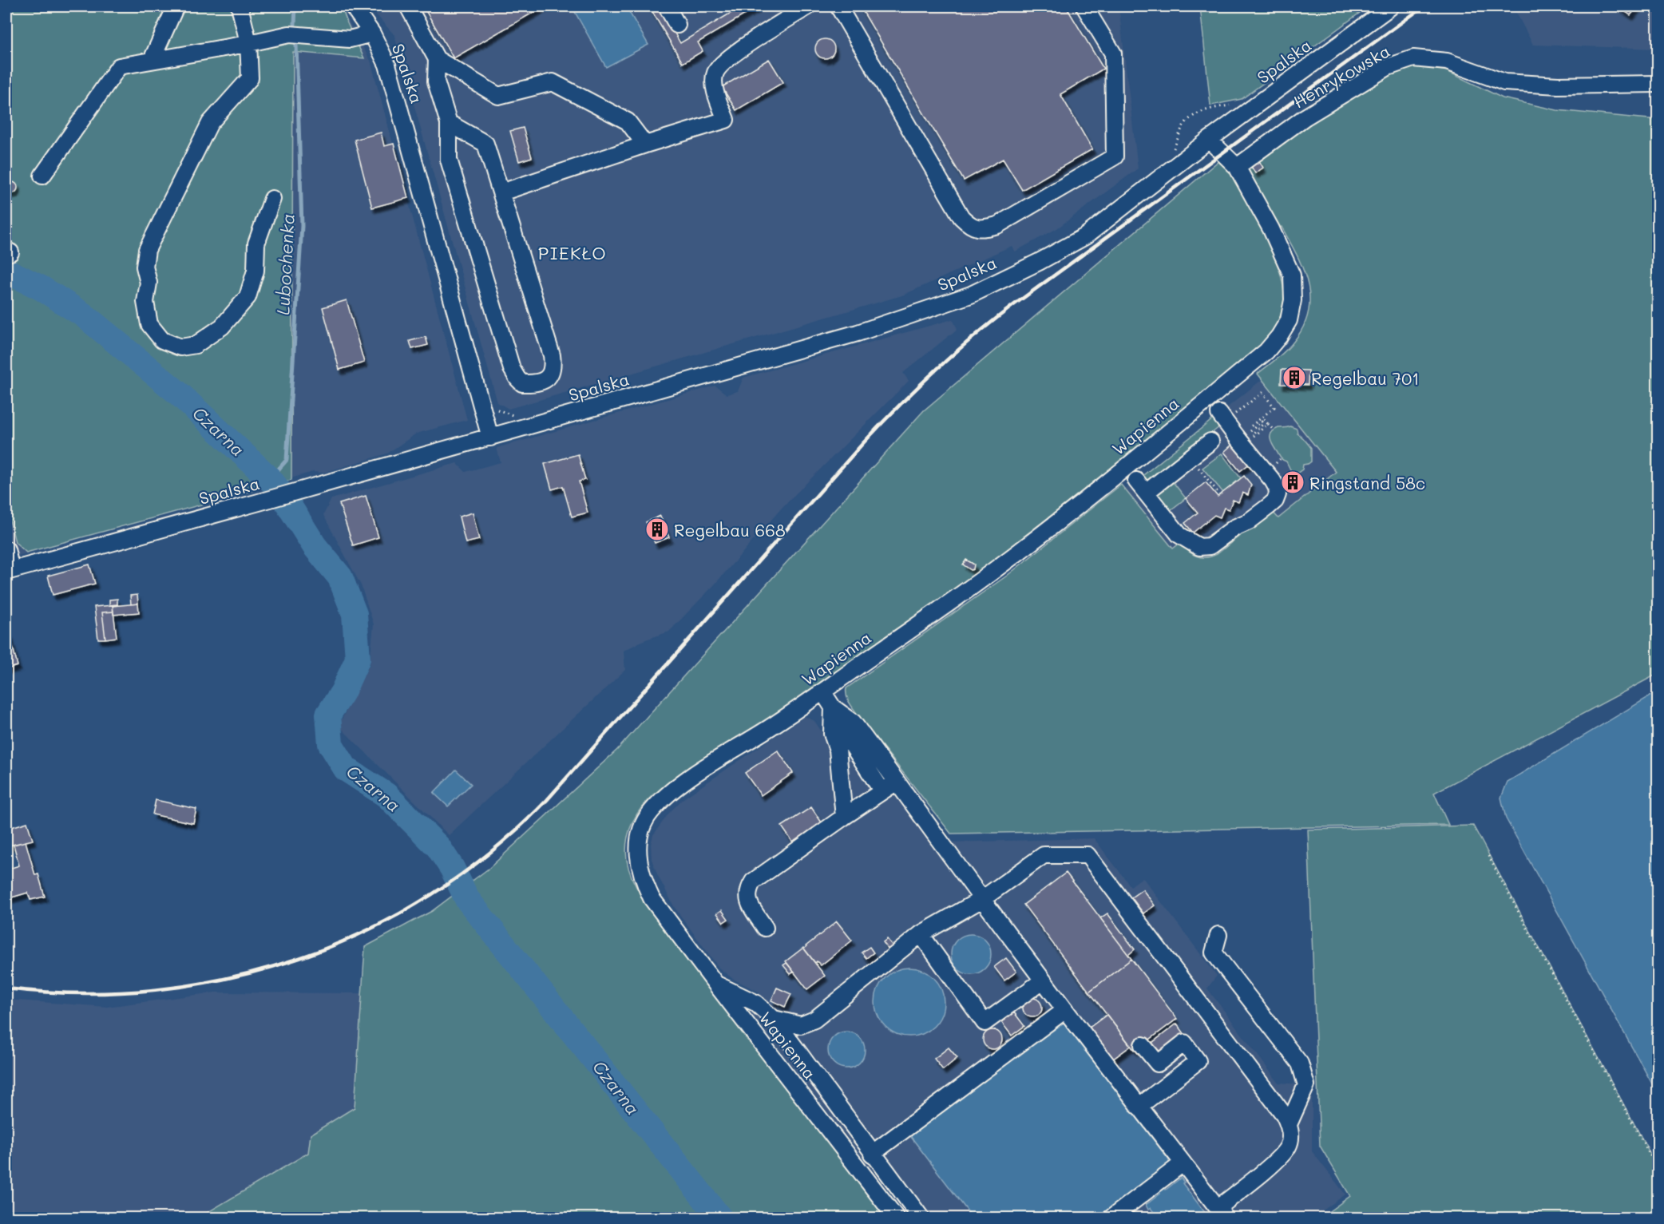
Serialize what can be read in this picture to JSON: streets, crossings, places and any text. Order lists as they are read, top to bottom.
{
  "streets": {
    "street": ["Spalska", "Henrykowska", "Wapienna"]
  },
  "crossings": [
    ["Henrykowska", "Wapienna"]
  ],
  "districts": ["PIEKŁO"],
  "water": ["Lubochenka", "Czarna"],
  "places": {
    "building": ["Regelbau 701", "Ringstand 58c", "Regelbau 668"]
  }
}
